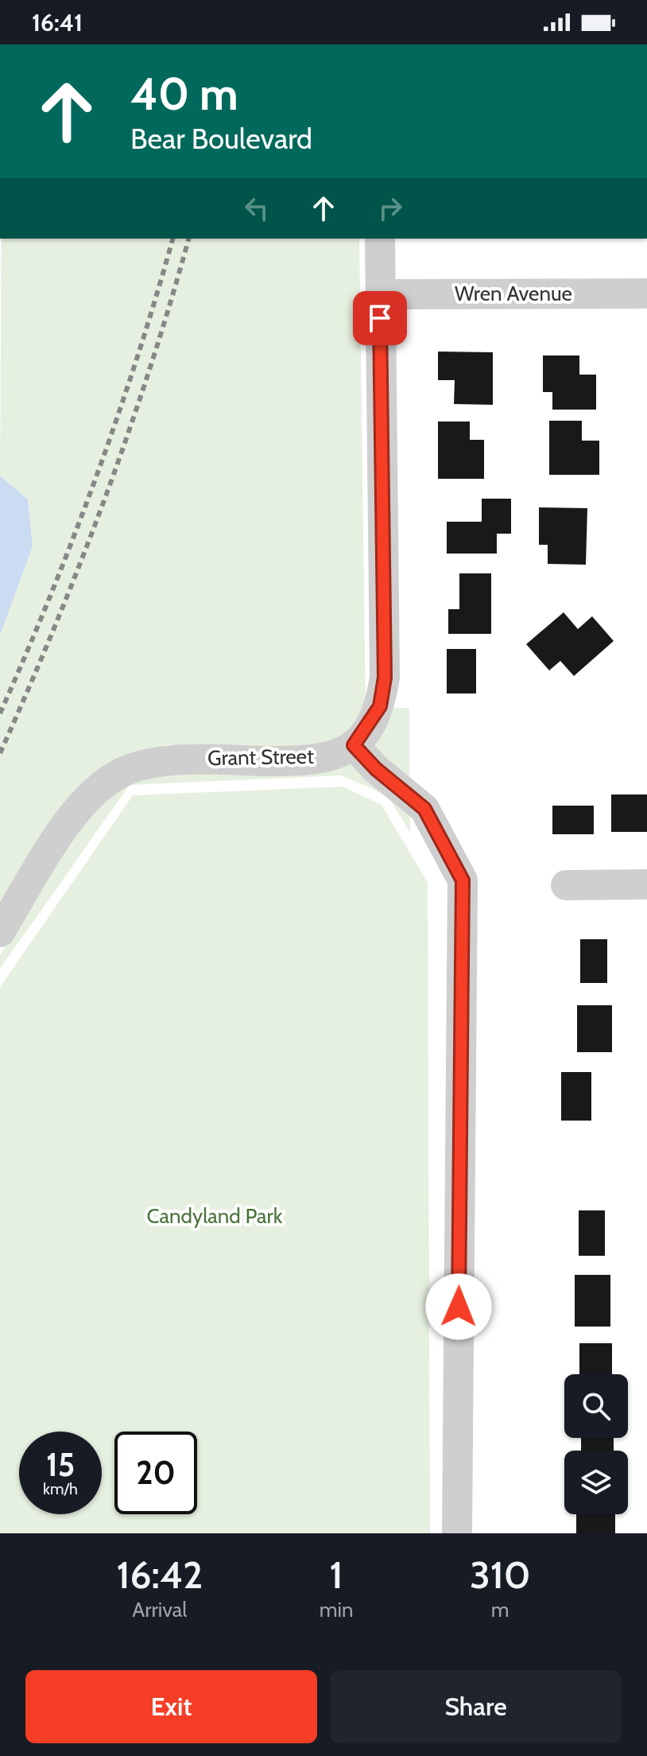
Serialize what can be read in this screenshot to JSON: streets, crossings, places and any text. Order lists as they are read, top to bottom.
{
  "streets": {
    "street": ["Wren Avenue", "Grant Street"]
  },
  "parks": ["Candyland Park"],
  "page": {
    "status": "16:41",
    "turn": ["40 m", "Bear Boulevard"],
    "speed": "15 km/h",
    "limit": "20",
    "eta": [
      "16:42",
      "Arrival",
      "1",
      "min",
      "310",
      "m"
    ],
    "buttons": ["Exit", "Share"]
  }
}
